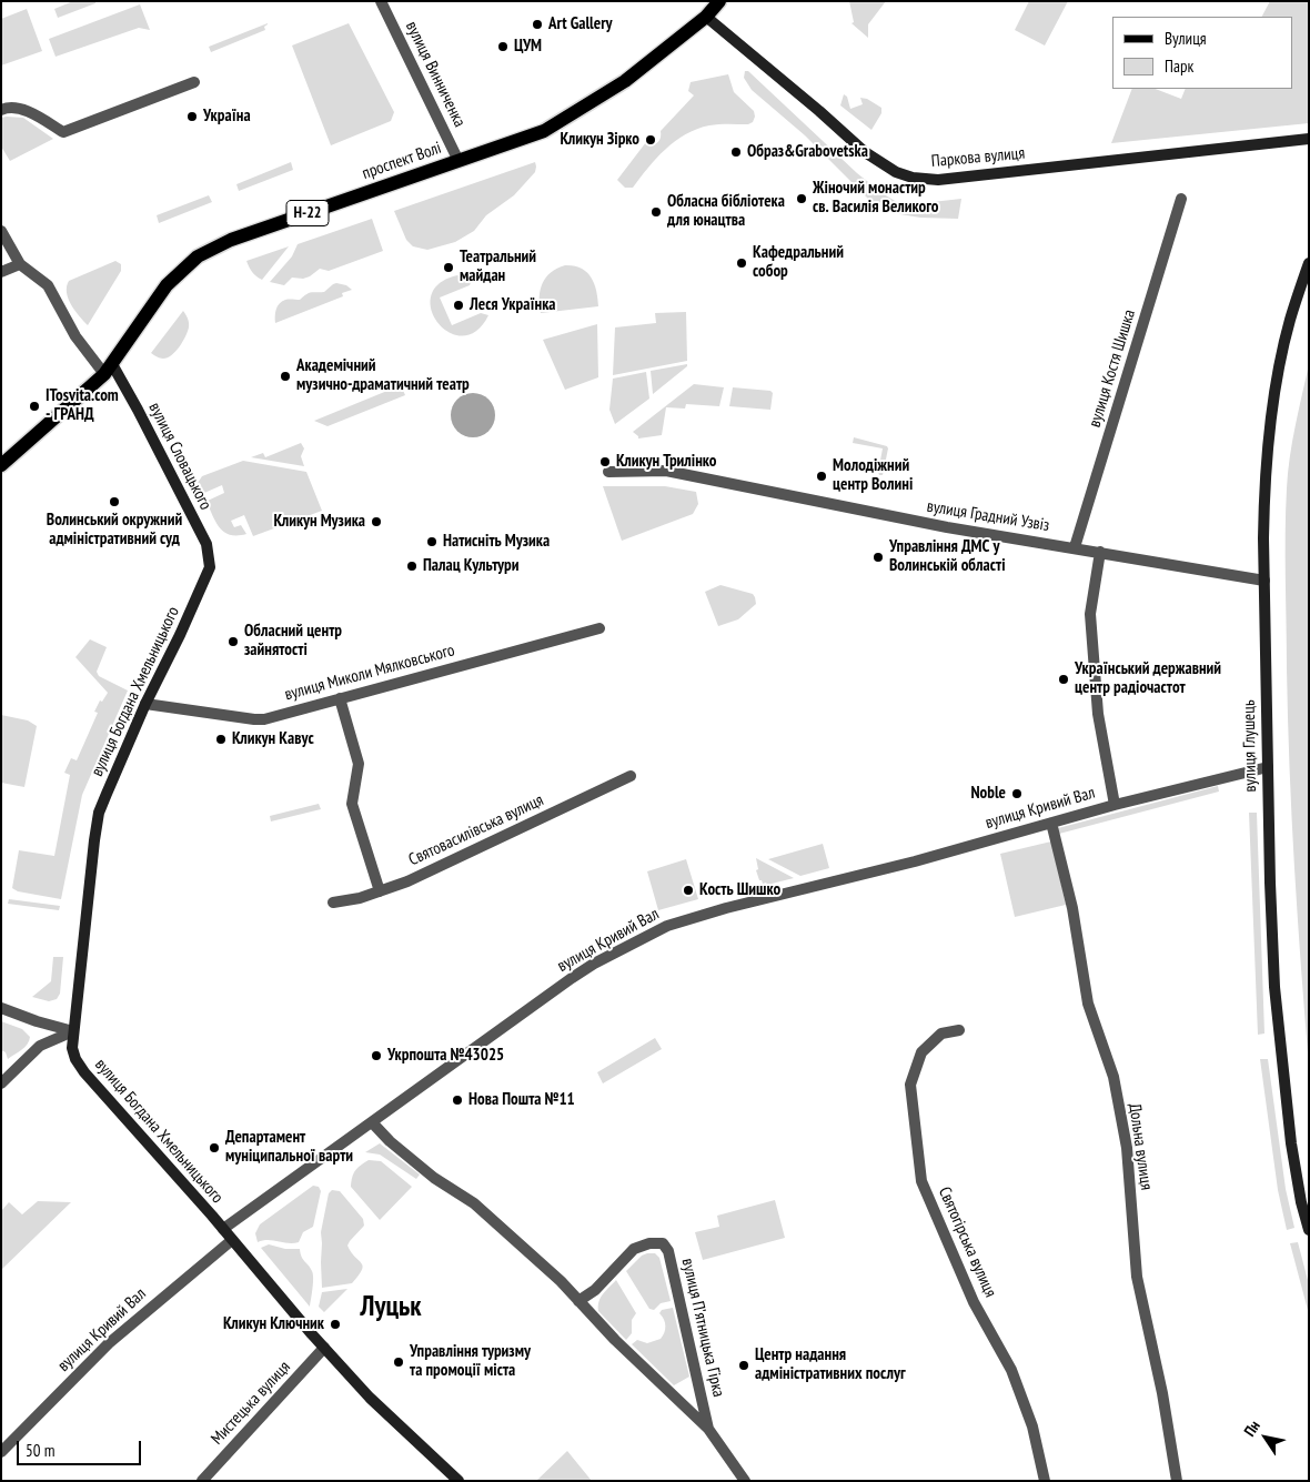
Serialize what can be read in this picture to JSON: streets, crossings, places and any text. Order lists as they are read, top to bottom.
{
  "streets": {
    "main road": [
      "Паркова вулиця",
      "проспект Волі",
      "Н-22",
      "вулиця Словацького",
      "вулиця Богдана Хмельницького",
      "вулиця Глушець"
    ],
    "street": [
      "вулиця Винниченка",
      "вулиця Костя Шишка",
      "вулиця Градний Узвіз",
      "вулиця Миколи Мялковського",
      "вулиця Кривий Вал",
      "Святовасилівська вулиця",
      "Дольна вулиця",
      "Святогірська вулиця",
      "вулиця Пʼятницька Гірка",
      "Мистецька вулиця"
    ]
  },
  "crossings": [
    ["вулиця Винниченка", "проспект Волі"],
    ["Паркова вулиця", "проспект Волі"],
    ["проспект Волі", "Н-22"],
    ["проспект Волі", "вулиця Словацького"],
    ["Н-22", "вулиця Словацького"],
    ["вулиця Костя Шишка", "вулиця Градний Узвіз"],
    ["вулиця Словацького", "вулиця Богдана Хмельницького"],
    ["вулиця Градний Узвіз", "вулиця Глушець"],
    ["вулиця Миколи Мялковського", "вулиця Богдана Хмельницького"],
    ["вулиця Богдана Хмельницького", "вулиця Кривий Вал"],
    ["вулиця Богдана Хмельницького", "Мистецька вулиця"],
    ["вулиця Глушець", "вулиця Кривий Вал"],
    ["вулиця Кривий Вал", "Дольна вулиця"],
    ["вулиця Кривий Вал", "вулиця Пʼятницька Гірка"]
  ],
  "districts": ["Луцьк"],
  "places": [
    "Art Gallery",
    "ЦУМ",
    "Україна",
    "Кликун Зірко",
    "Образ&Grabovetska",
    "Жіночий монастир св. Василія Великого",
    "Обласна бібліотека для юнацтва",
    "Кафедральний собор",
    "Театральний майдан",
    "Леся Українка",
    "Академічний музично-драматичний театр",
    "ITosvita.com - ГРАНД",
    "Кликун Трилінко",
    "Молодіжний центр Волині",
    "Волинський окружний адміністративний суд",
    "Кликун Музика",
    "Натисніть Музика",
    "Управління ДМС у Волинській області",
    "Палац Культури",
    "Обласний центр зайнятості",
    "Український державний центр радіочастот",
    "Кликун Кавус",
    "Noble",
    "Кость Шишко",
    "Укрпошта №43025",
    "Нова Пошта №11",
    "Департамент муніципальної варти",
    "Кликун Ключник",
    "Управління туризму та промоції міста",
    "Центр надання адміністративних послуг"
  ],
  "legend": ["Вулиця", "Парк"],
  "scale_bar": "50 m",
  "north": "top left"
}
